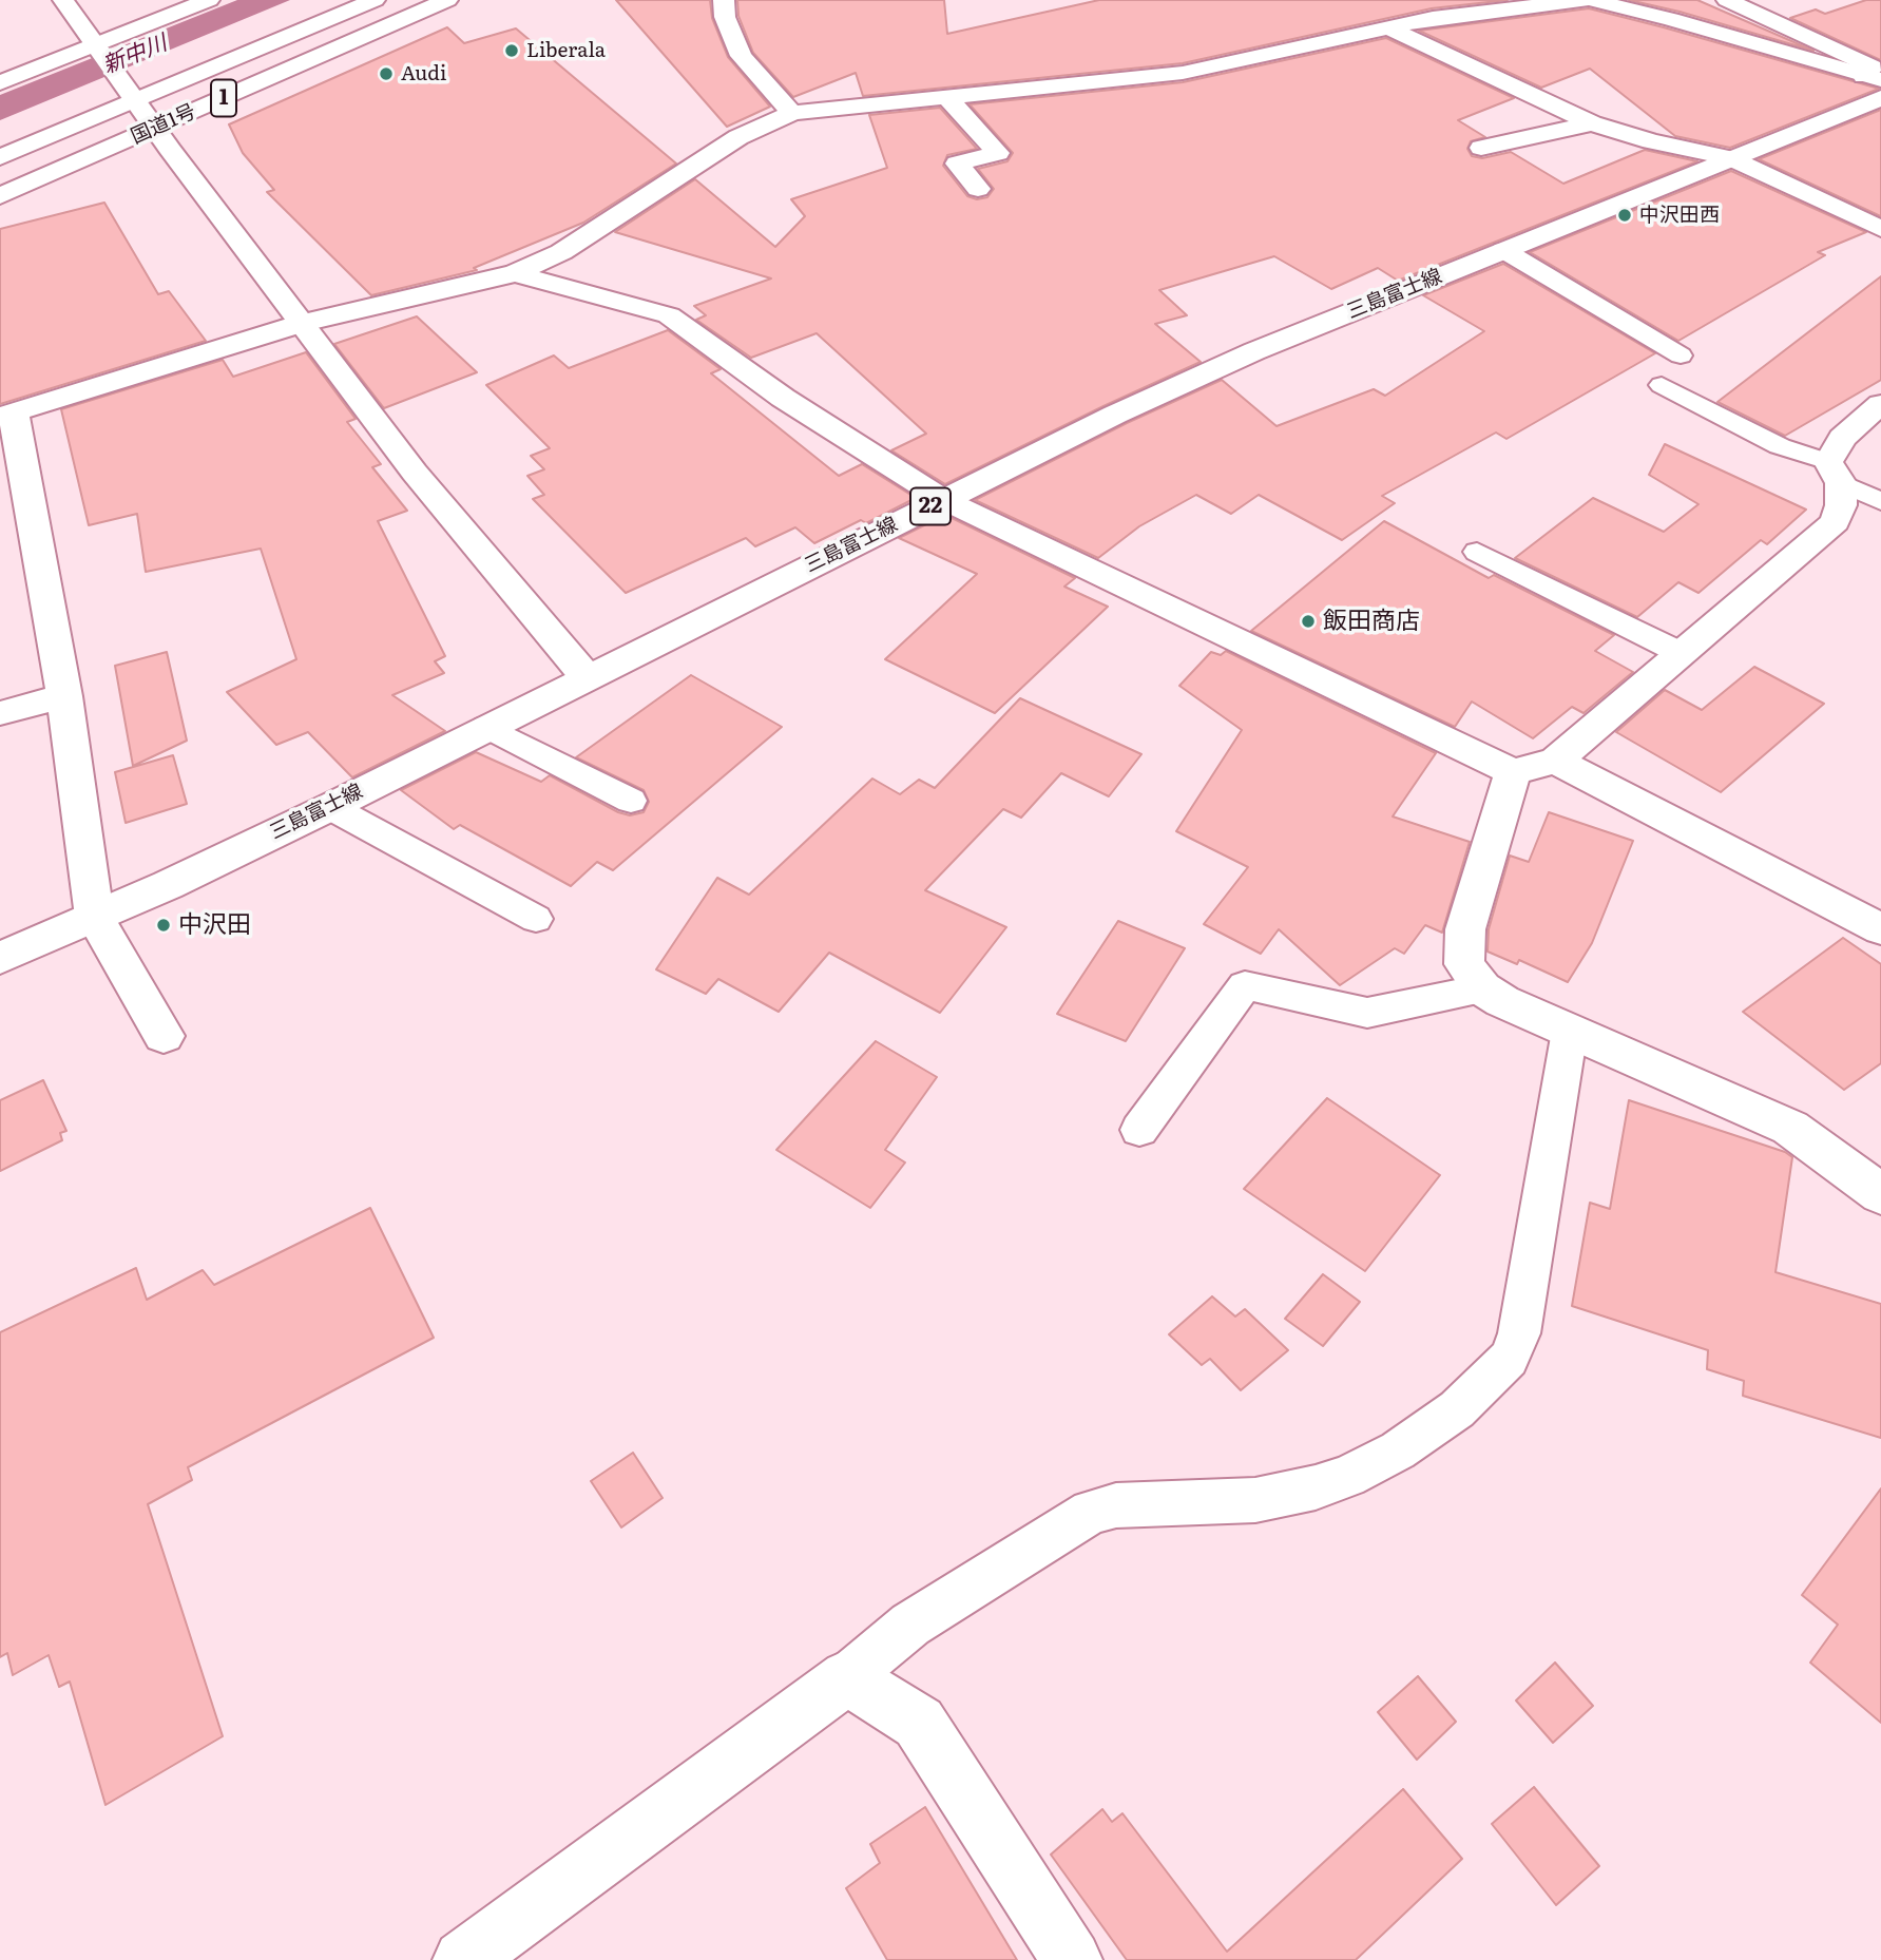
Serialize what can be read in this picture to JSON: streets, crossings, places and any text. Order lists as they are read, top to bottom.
{
  "streets": {
    "main road": [
      "1",
      "国道1号",
      "三島富士線",
      "22"
    ]
  },
  "water": ["新中川"],
  "places": [
    "Liberala",
    "Audi",
    "中沢田西",
    "飯田商店",
    "中沢田"
  ]
}
